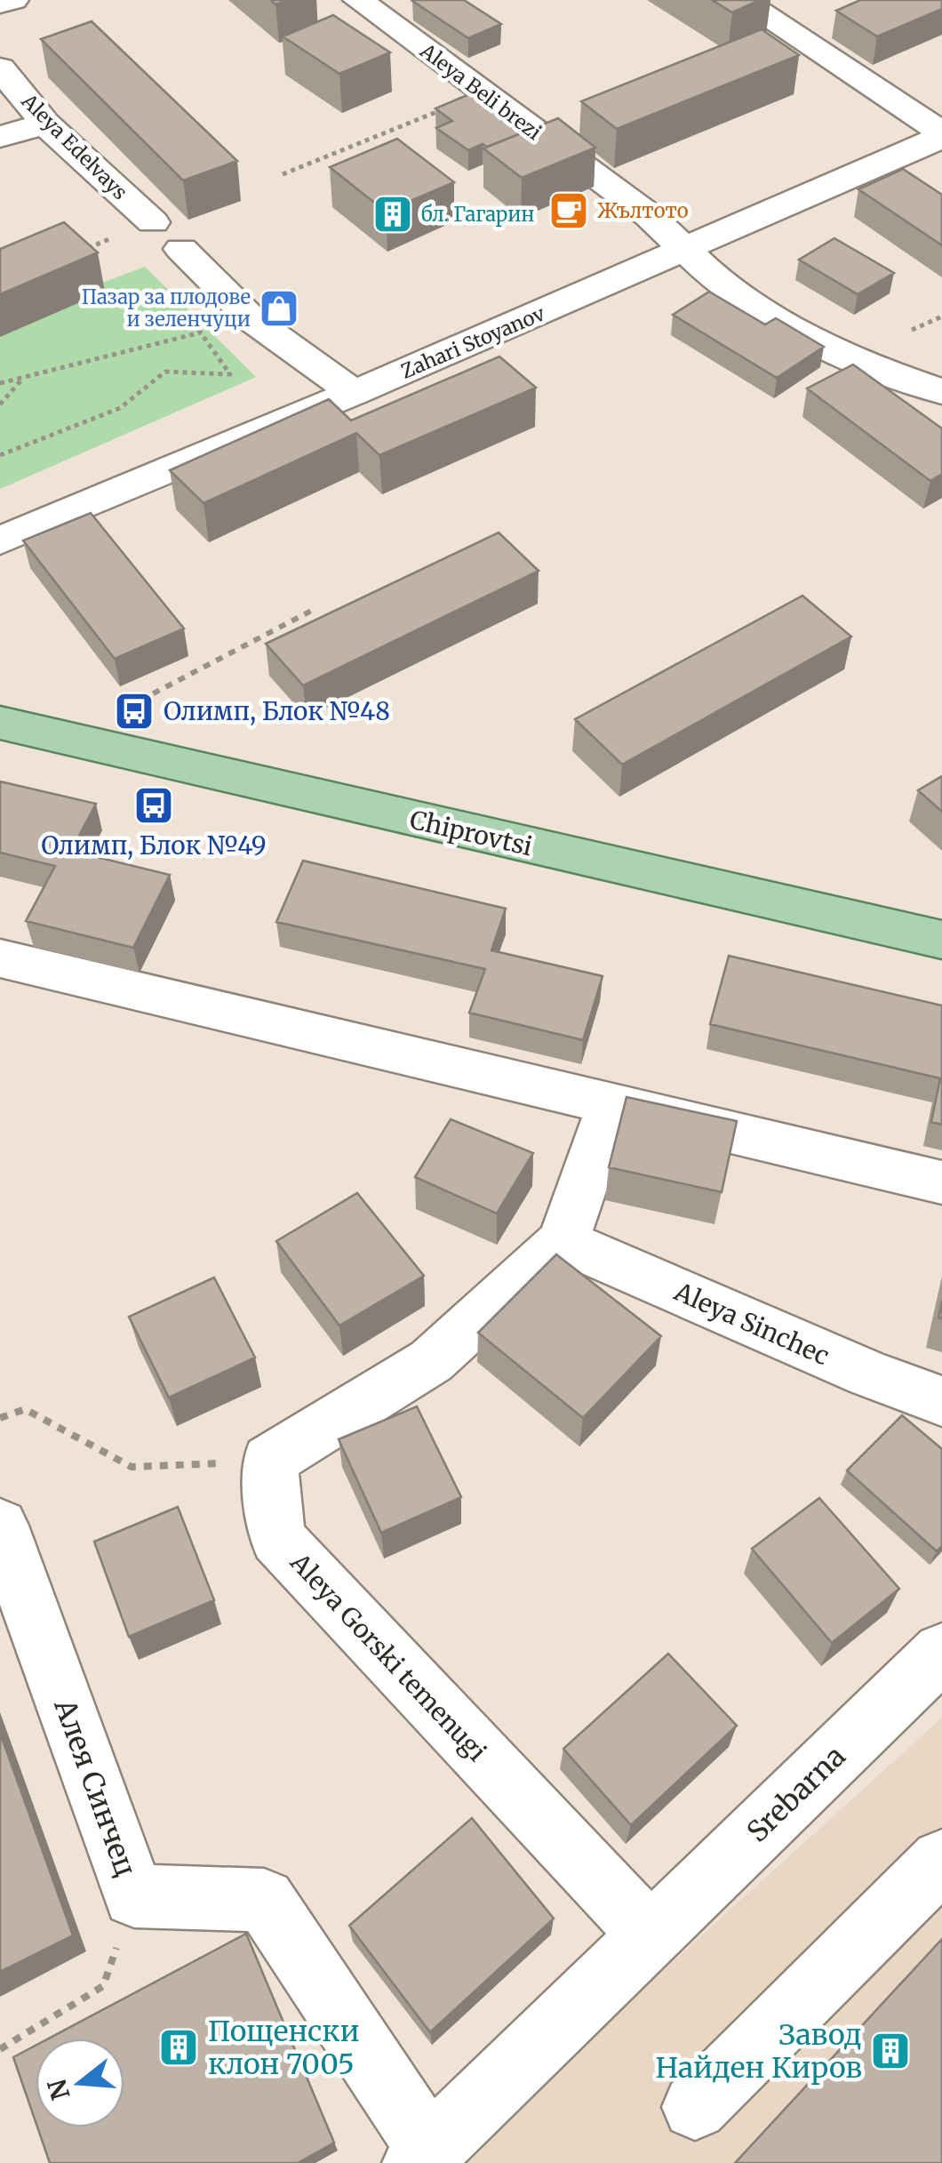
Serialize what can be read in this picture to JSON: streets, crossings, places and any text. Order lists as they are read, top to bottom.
{
  "streets": {
    "main road": ["Chiprovtsi"],
    "street": [
      "Aleya Beli brezi",
      "Aleya Edelvays",
      "Zahari Stoyanov",
      "Aleya Sinchec",
      "Aleya Gorski temenugi",
      "Алея Синчец",
      "Srebarna"
    ]
  },
  "crossings": [
    ["Aleya Beli brezi", "Zahari Stoyanov"],
    ["Aleya Gorski temenugi", "Srebarna"],
    ["Алея Синчец", "Srebarna"]
  ],
  "places": {
    "cafe": ["Жълтото"],
    "building": ["бл. Гагарин", "Пощенски клон 7005", "Завод Найден Киров"],
    "shop": ["Пазар за плодове и зеленчуци"],
    "bus stop": ["Олимп, Блок №48", "Олимп, Блок №49"]
  },
  "north": "left"
}
